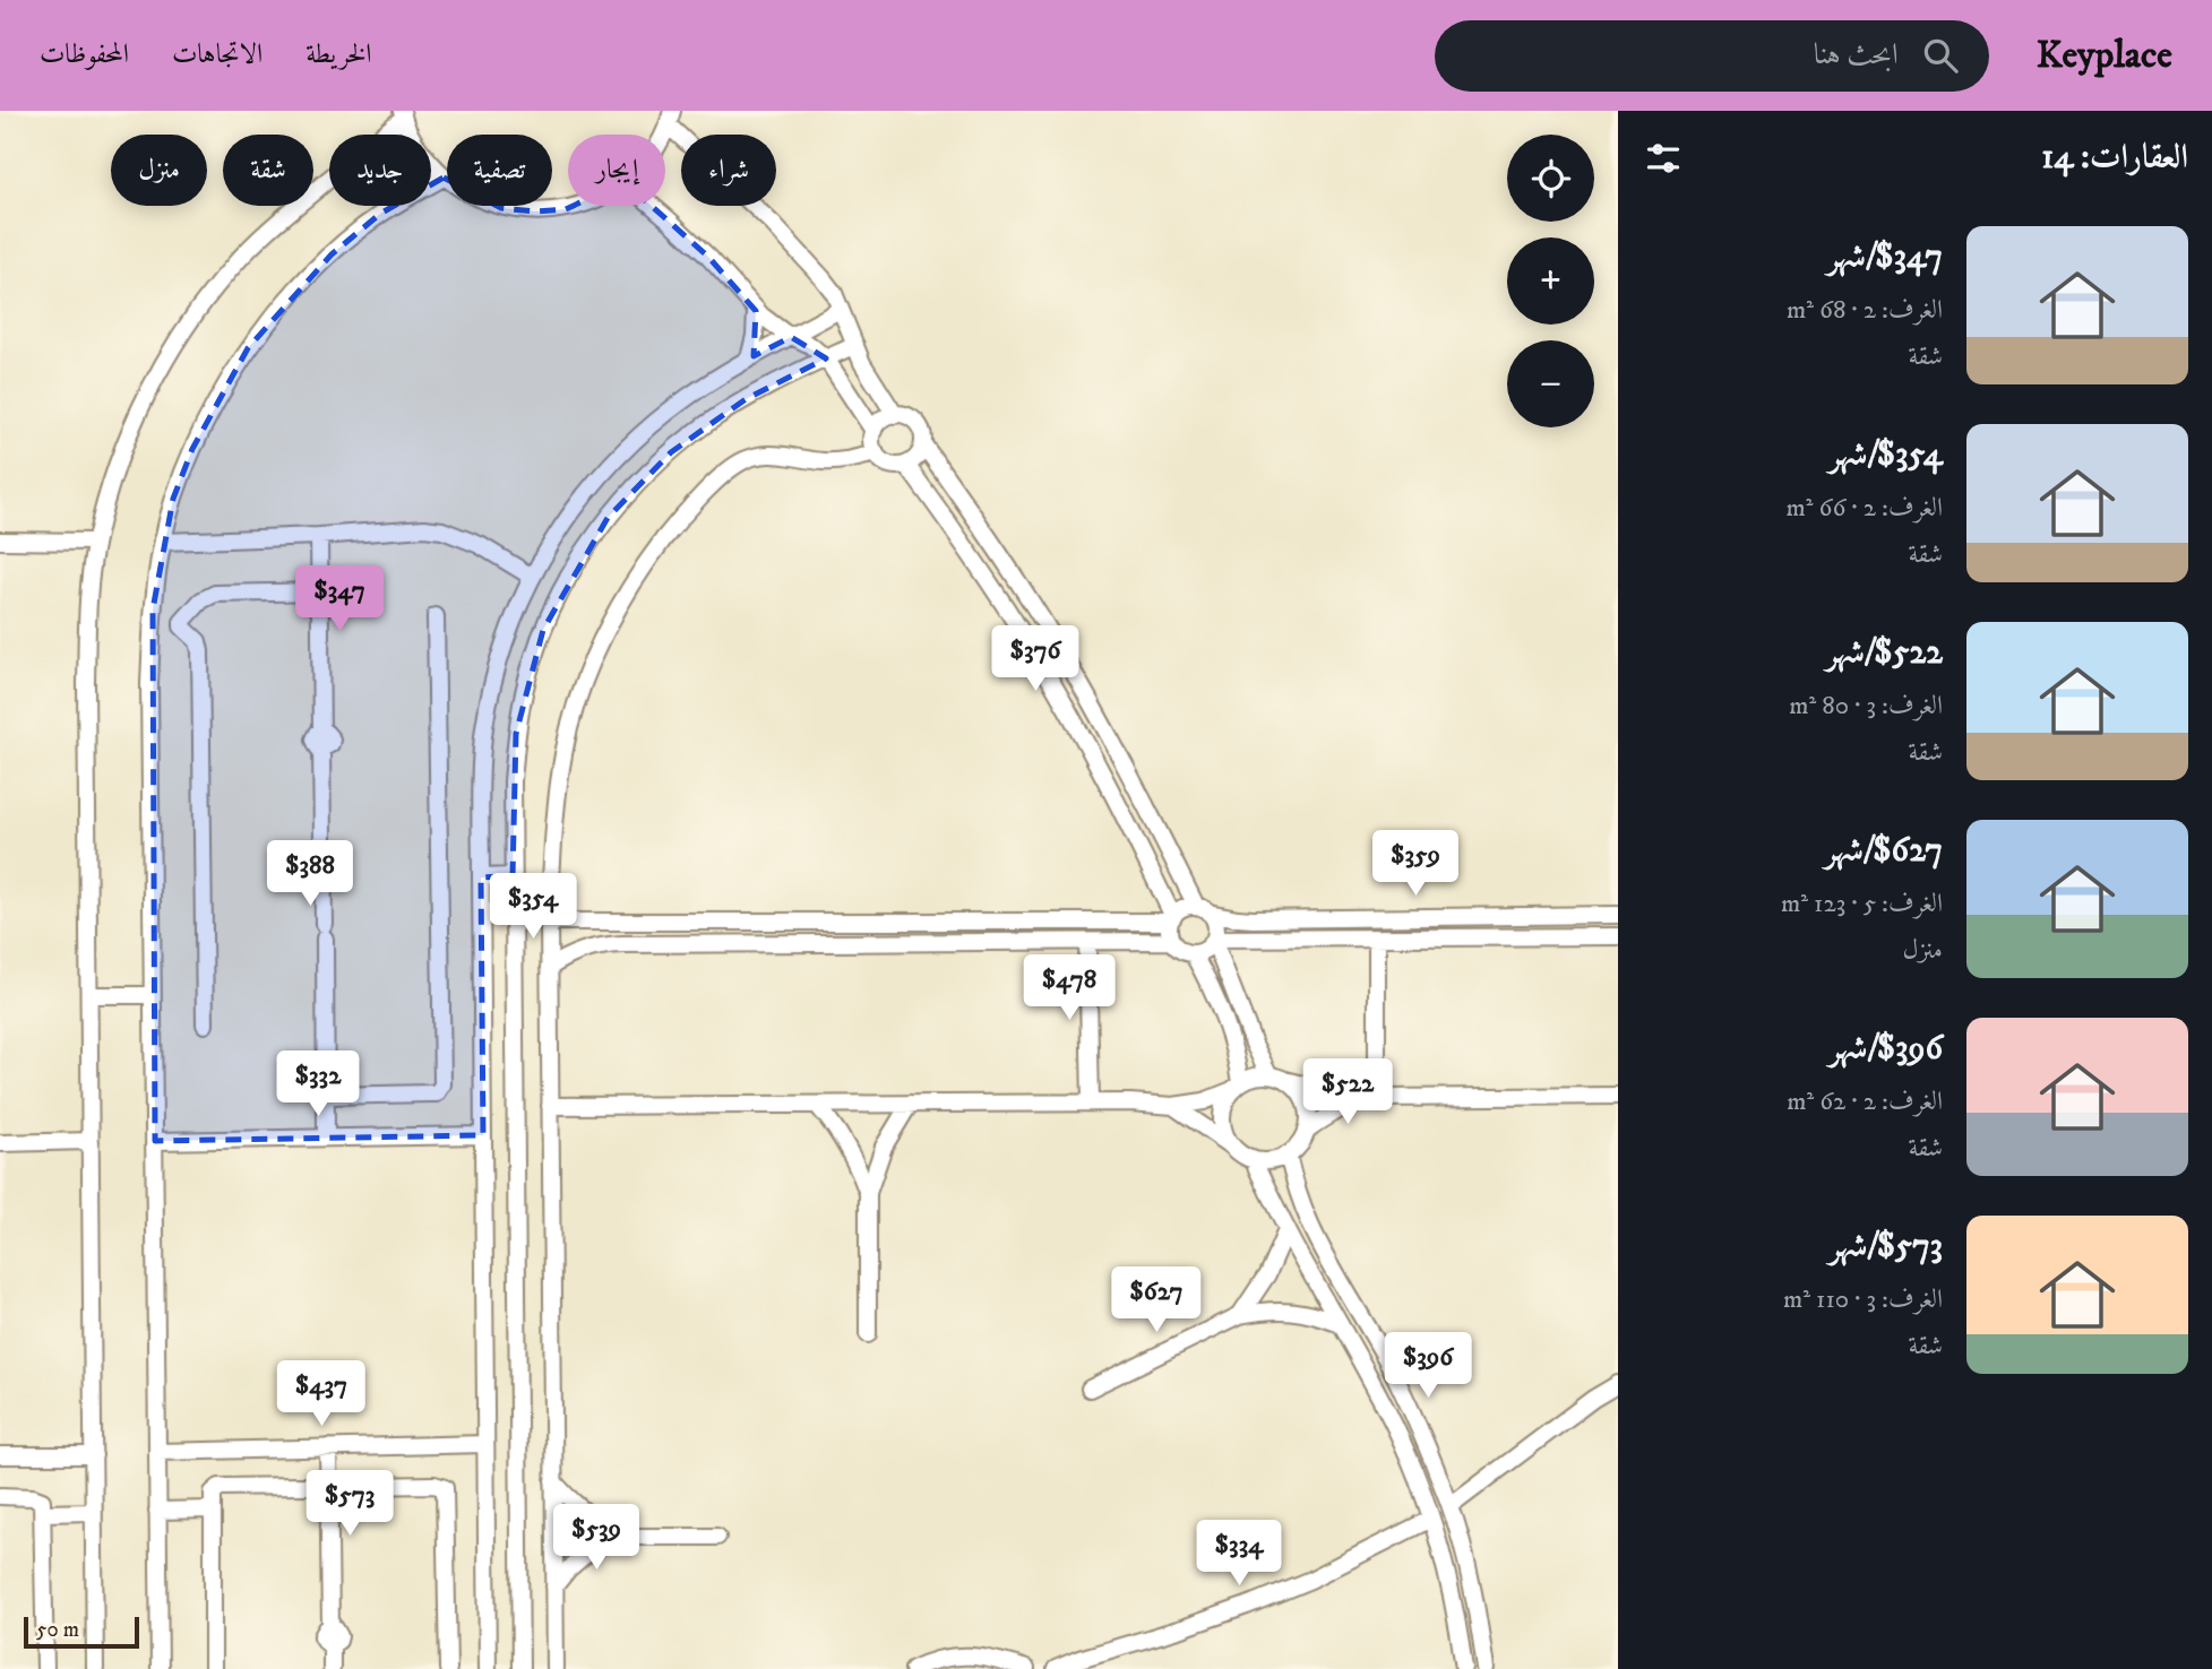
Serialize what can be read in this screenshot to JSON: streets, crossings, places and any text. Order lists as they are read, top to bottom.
{
  "scale_bar": "50 m",
  "page": {
    "header": "Keyplace",
    "search": "ابحث هنا",
    "nav": ["الخريطة", "الاتجاهات", "المحفوظات"],
    "heading": "العقارات: 14",
    "map_buttons": ["+", "−"],
    "chip": [
      "شراء",
      "إيجار",
      "تصفية",
      "جديد",
      "شقة",
      "منزل"
    ],
    "list": [
      {
        "name": "$347/شهر",
        "note": "الغرف: 2 · 68 m² · شقة"
      },
      {
        "name": "$354/شهر",
        "note": "الغرف: 2 · 66 m² · شقة"
      },
      {
        "name": "$522/شهر",
        "note": "الغرف: 3 · 80 m² · شقة"
      },
      {
        "name": "$627/شهر",
        "note": "الغرف: 5 · 123 m² · منزل"
      },
      {
        "name": "$396/شهر",
        "note": "الغرف: 2 · 62 m² · شقة"
      },
      {
        "name": "$573/شهر",
        "note": "الغرف: 3 · 110 m² · شقة"
      }
    ],
    "price": [
      "$347",
      "$376",
      "$359",
      "$388",
      "$354",
      "$478",
      "$332",
      "$522",
      "$627",
      "$396",
      "$437",
      "$573",
      "$539",
      "$334"
    ],
    "scale": "50 m"
  }
}
